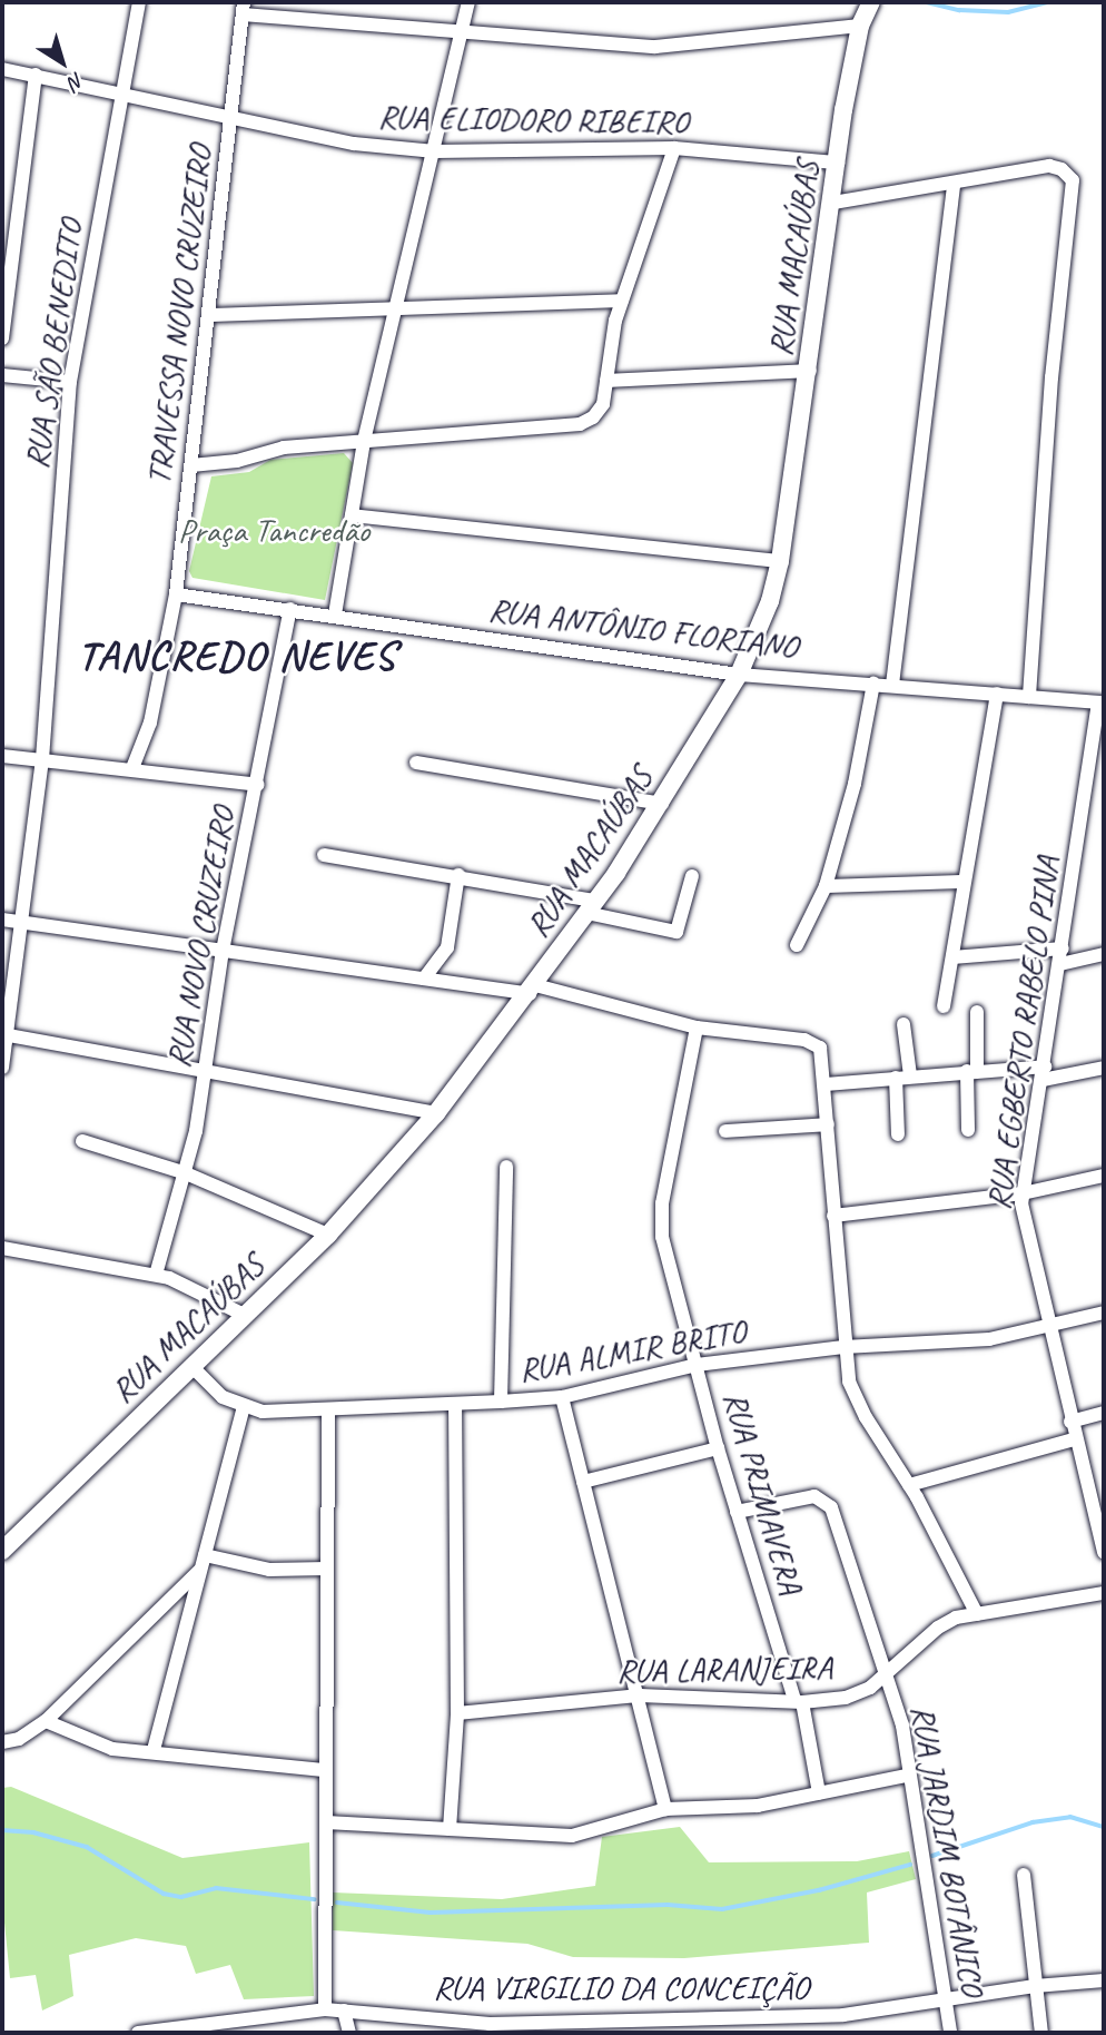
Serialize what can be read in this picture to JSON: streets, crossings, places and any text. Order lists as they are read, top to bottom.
{
  "streets": {
    "street": [
      "RUA ELIODORO RIBEIRO",
      "RUA MACAÚBAS",
      "TRAVESSA NOVO CRUZEIRO",
      "RUA SÃO BENEDITO",
      "RUA ANTÔNIO FLORIANO",
      "RUA NOVO CRUZEIRO",
      "RUA EGBERTO RABELO PINA",
      "RUA ALMIR BRITO",
      "RUA PRIMAVERA",
      "RUA LARANJEIRA",
      "RUA JARDIM BOTÂNICO",
      "RUA VIRGILIO DA CONCEIÇÃO"
    ]
  },
  "crossings": [
    ["RUA ELIODORO RIBEIRO", "RUA MACAÚBAS"],
    ["RUA ELIODORO RIBEIRO", "TRAVESSA NOVO CRUZEIRO"],
    ["RUA ELIODORO RIBEIRO", "RUA SÃO BENEDITO"],
    ["RUA MACAÚBAS", "RUA ANTÔNIO FLORIANO"],
    ["TRAVESSA NOVO CRUZEIRO", "RUA ANTÔNIO FLORIANO"],
    ["RUA ANTÔNIO FLORIANO", "RUA NOVO CRUZEIRO"],
    ["RUA ANTÔNIO FLORIANO", "RUA EGBERTO RABELO PINA"],
    ["RUA EGBERTO RABELO PINA", "RUA ALMIR BRITO"],
    ["RUA ALMIR BRITO", "RUA PRIMAVERA"],
    ["RUA PRIMAVERA", "RUA LARANJEIRA"],
    ["RUA PRIMAVERA", "RUA JARDIM BOTÂNICO"],
    ["RUA LARANJEIRA", "RUA JARDIM BOTÂNICO"],
    ["RUA JARDIM BOTÂNICO", "RUA VIRGILIO DA CONCEIÇÃO"]
  ],
  "districts": ["TANCREDO NEVES"],
  "parks": ["Praça Tancredão"],
  "north": "bottom right"
}
